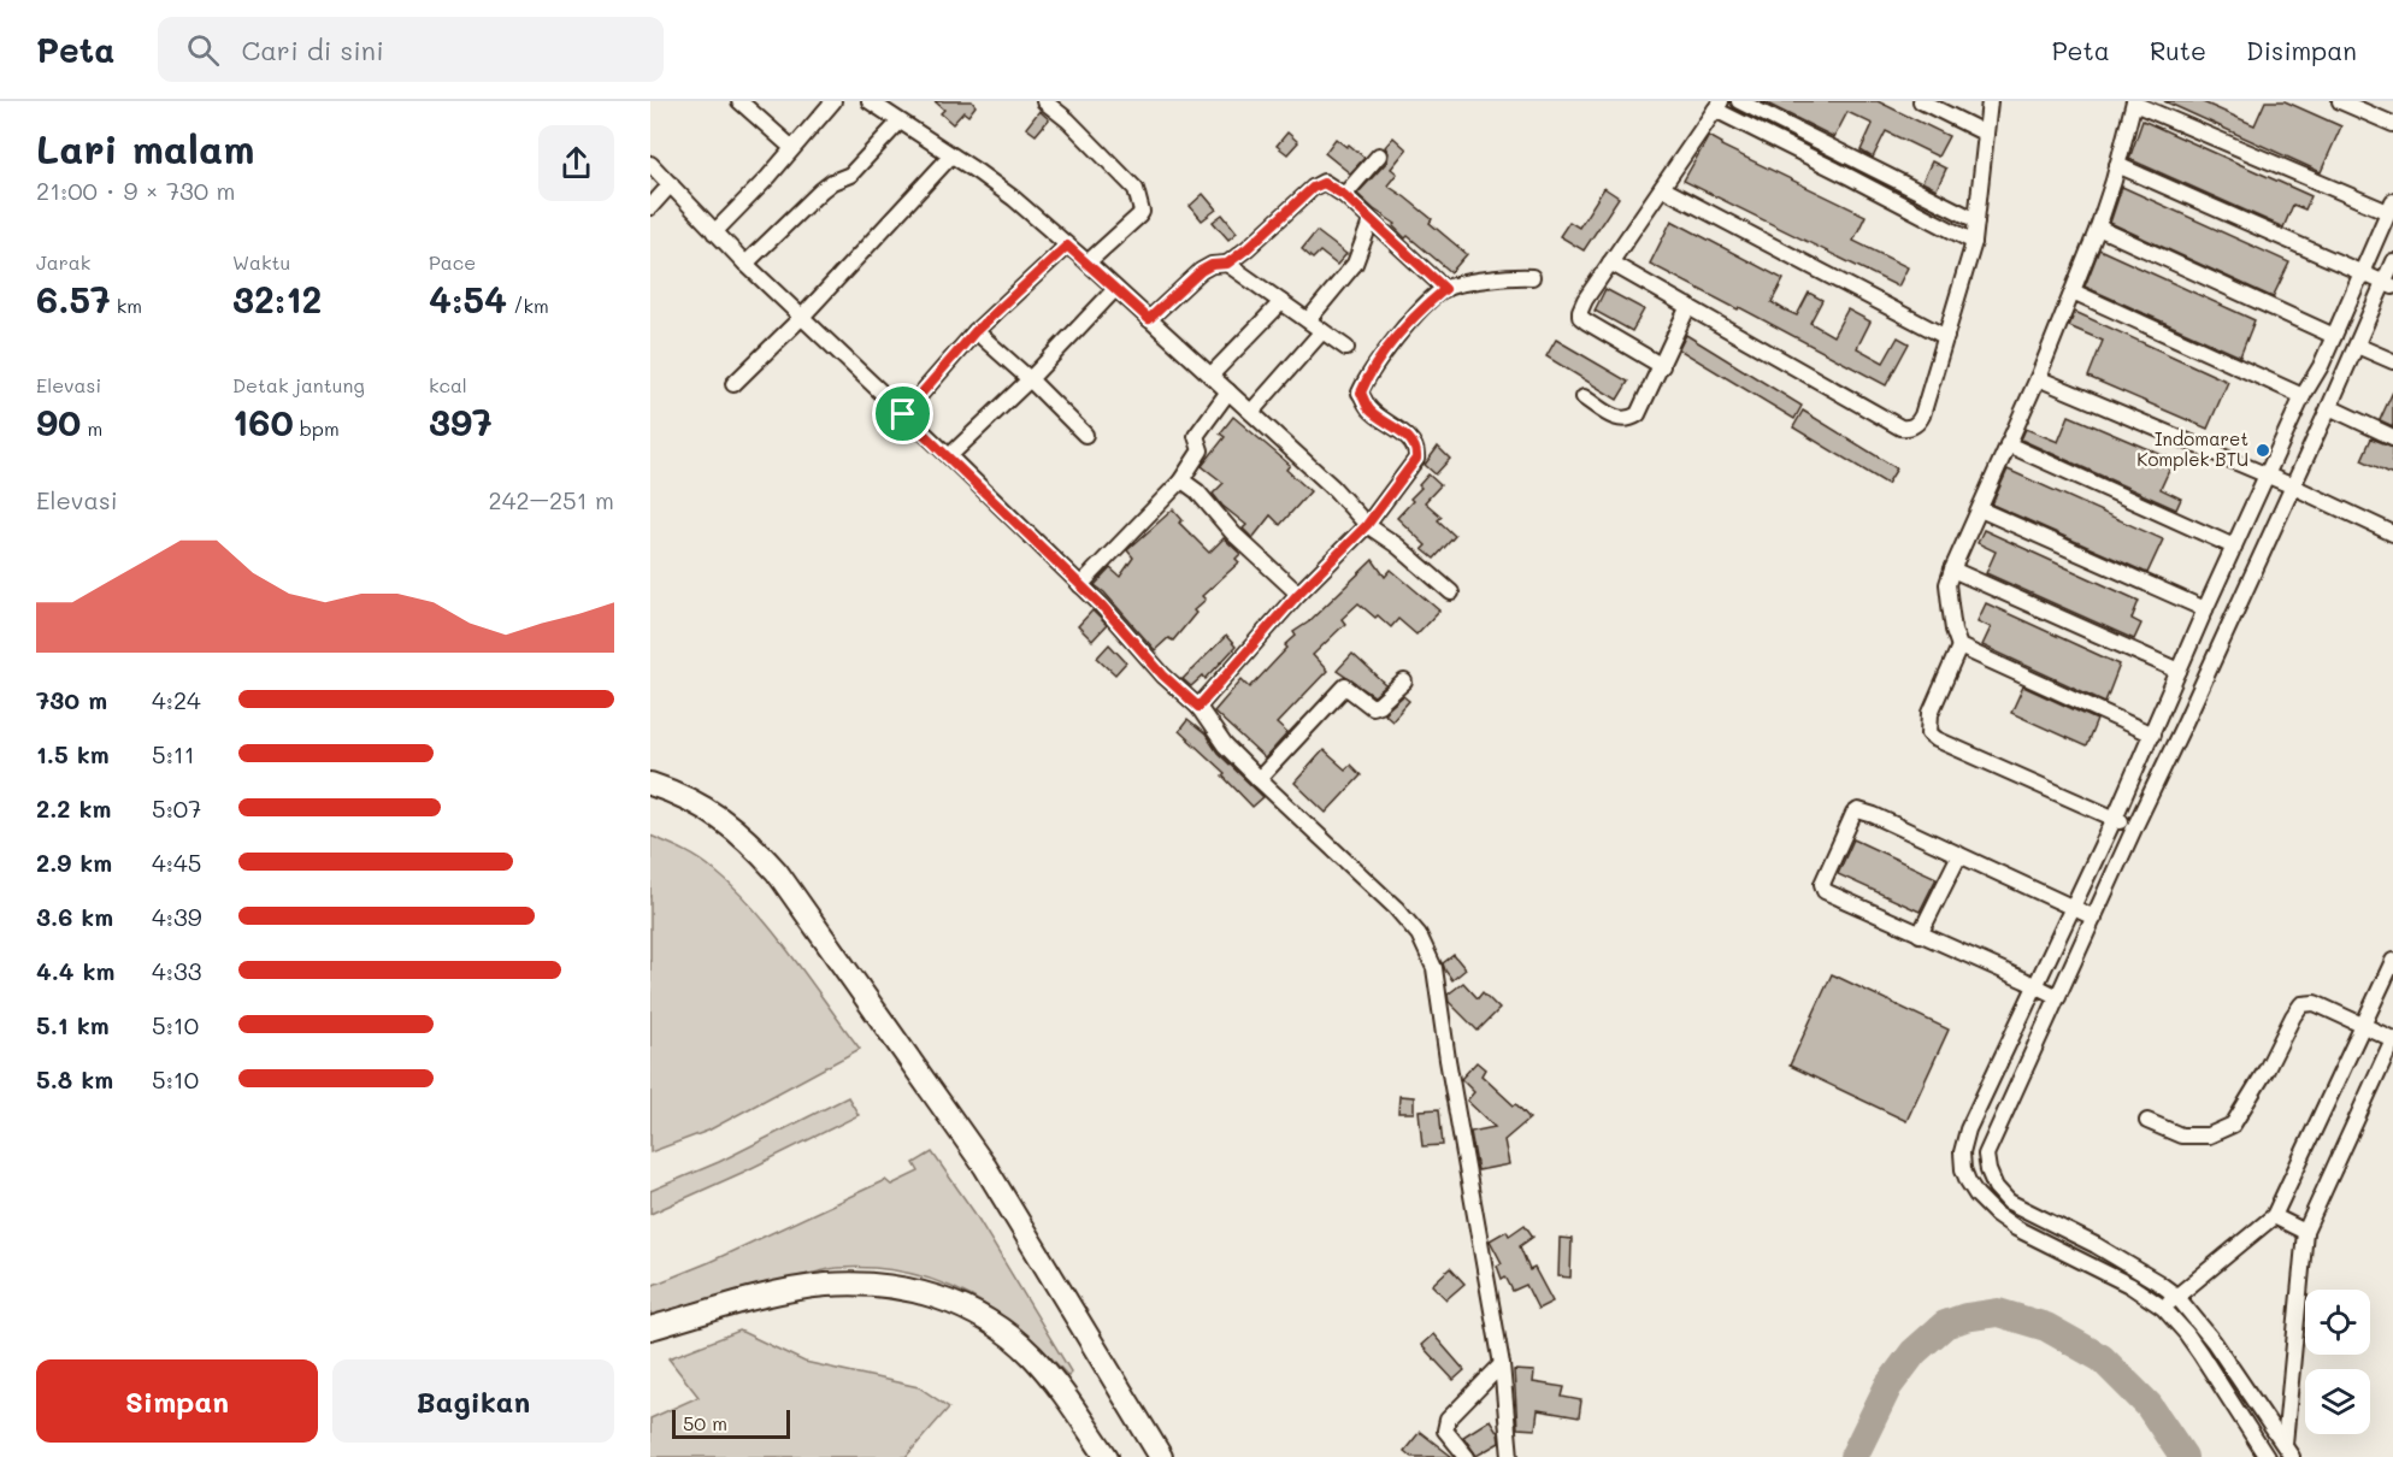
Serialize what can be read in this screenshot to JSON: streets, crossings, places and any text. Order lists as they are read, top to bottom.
{
  "places": ["Indomaret Komplek BTU"],
  "scale_bar": "50 m",
  "page": {
    "header": "Peta",
    "search": "Cari di sini",
    "nav": ["Peta", "Rute", "Disimpan"],
    "heading": ["Lari malam", "21:00 · 9 × 730 m"],
    "stats": [
      ["Jarak", "6.57 km"],
      ["Waktu", "32:12"],
      ["Pace", "4:54 /km"],
      ["Elevasi", "90 m"],
      ["Detak jantung", "160 bpm"],
      ["kcal", "397"]
    ],
    "chart": ["Elevasi", "242–251 m"],
    "list": [
      {
        "name": "730 m",
        "note": "4:24"
      },
      {
        "name": "1.5 km",
        "note": "5:11"
      },
      {
        "name": "2.2 km",
        "note": "5:07"
      },
      {
        "name": "2.9 km",
        "note": "4:45"
      },
      {
        "name": "3.6 km",
        "note": "4:39"
      },
      {
        "name": "4.4 km",
        "note": "4:33"
      },
      {
        "name": "5.1 km",
        "note": "5:10"
      },
      {
        "name": "5.8 km",
        "note": "5:10"
      }
    ],
    "buttons": ["Simpan", "Bagikan"],
    "scale": "50 m"
  }
}
